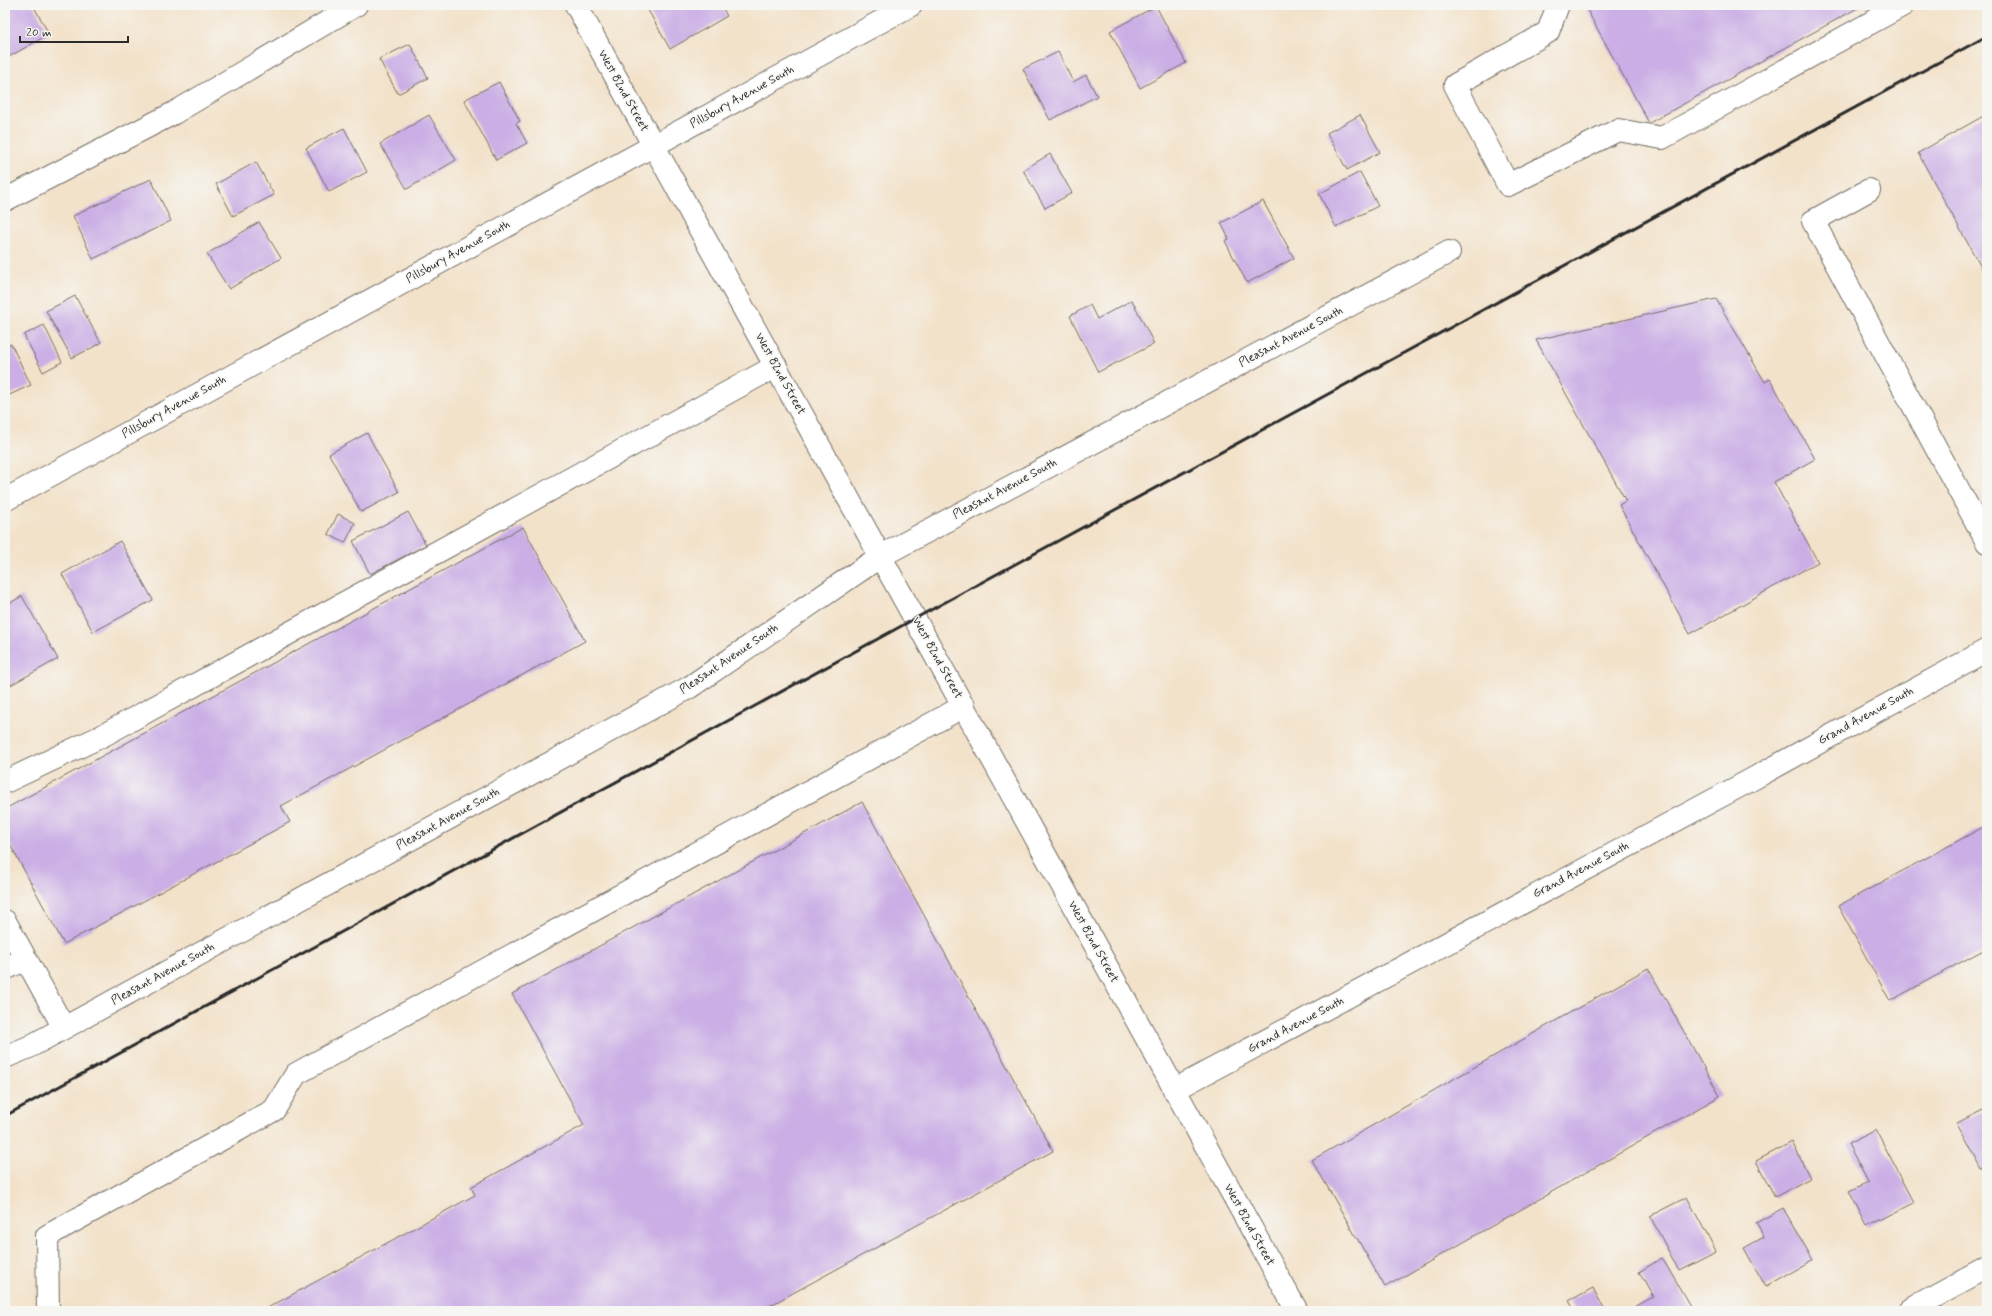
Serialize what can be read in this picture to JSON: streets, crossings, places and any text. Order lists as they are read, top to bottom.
{
  "streets": {
    "street": [
      "West 82nd Street",
      "Pillsbury Avenue South",
      "Pleasant Avenue South",
      "Grand Avenue South"
    ]
  },
  "crossings": [
    ["West 82nd Street", "Pillsbury Avenue South"],
    ["West 82nd Street", "Pleasant Avenue South"],
    ["West 82nd Street", "Grand Avenue South"]
  ],
  "scale_bar": "20 m"
}
